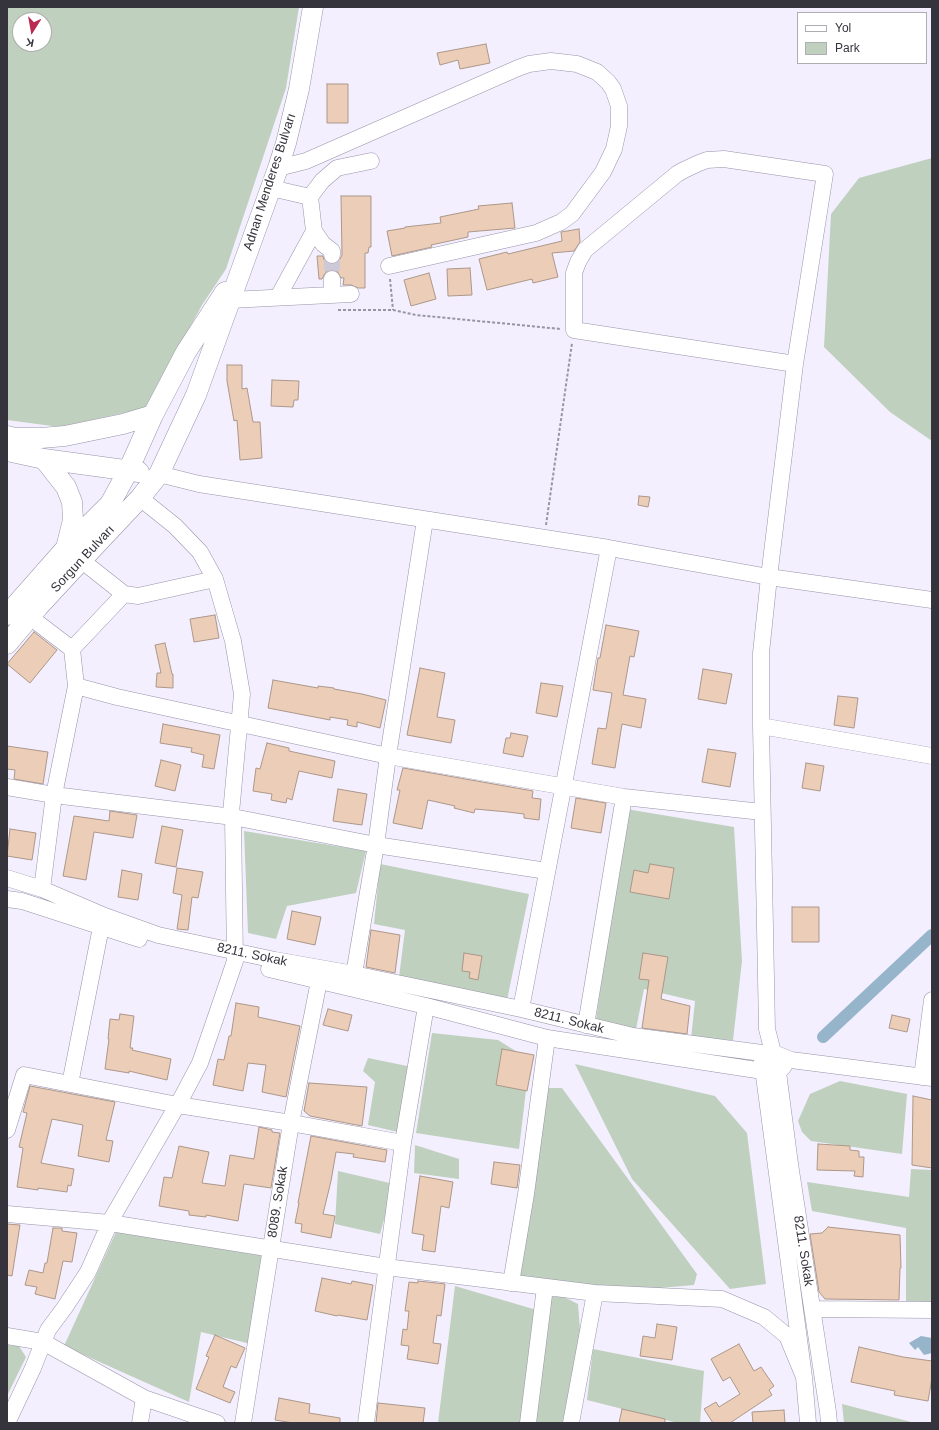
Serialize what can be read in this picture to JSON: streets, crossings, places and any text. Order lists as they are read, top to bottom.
{
  "streets": {
    "main road": ["Adnan Menderes Bulvarı", "Sorgun Bulvarı"],
    "street": ["8211. Sokak", "8089. Sokak"]
  },
  "crossings": [
    ["Adnan Menderes Bulvarı", "Sorgun Bulvarı"]
  ],
  "legend": ["Yol", "Park"],
  "north": "bottom"
}
